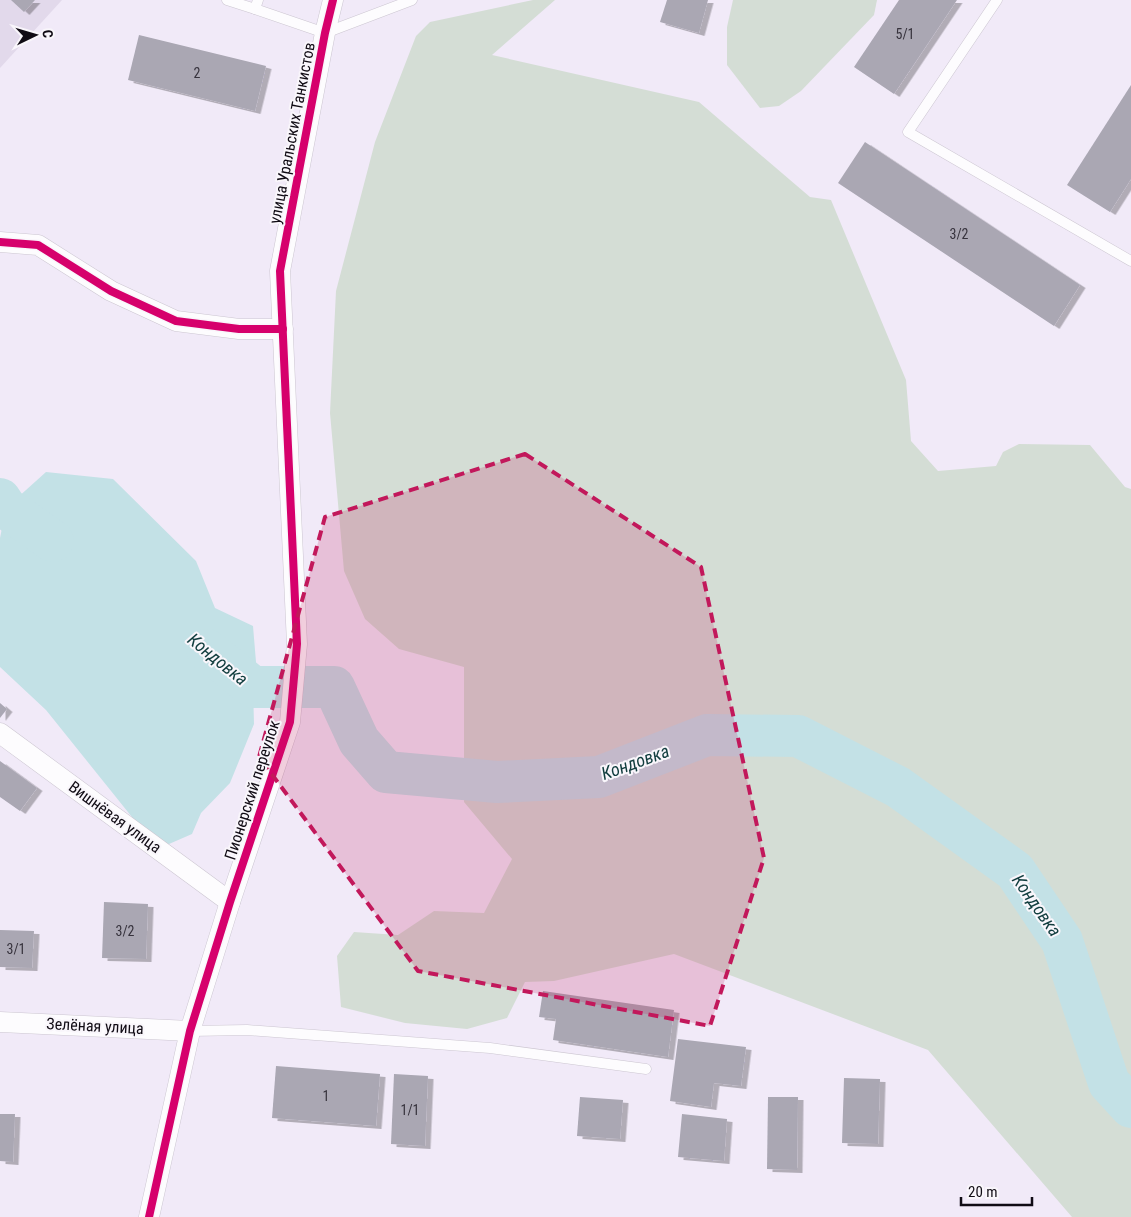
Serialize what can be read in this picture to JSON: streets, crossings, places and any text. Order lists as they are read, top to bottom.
{
  "streets": {
    "street": [
      "улица Уральских Танкистов",
      "Пионерский переулок",
      "Вишнёвая улица",
      "Зелёная улица"
    ]
  },
  "crossings": [
    ["улица Уральских Танкистов", "Пионерский переулок"],
    ["Пионерский переулок", "Вишнёвая улица"],
    ["Пионерский переулок", "Зелёная улица"]
  ],
  "water": ["Кондовка"],
  "house_numbers": [
    "5/1",
    "2",
    "3/2",
    "3/2",
    "3/1",
    "1",
    "1/1"
  ],
  "scale_bar": "20 m",
  "north": "right"
}
